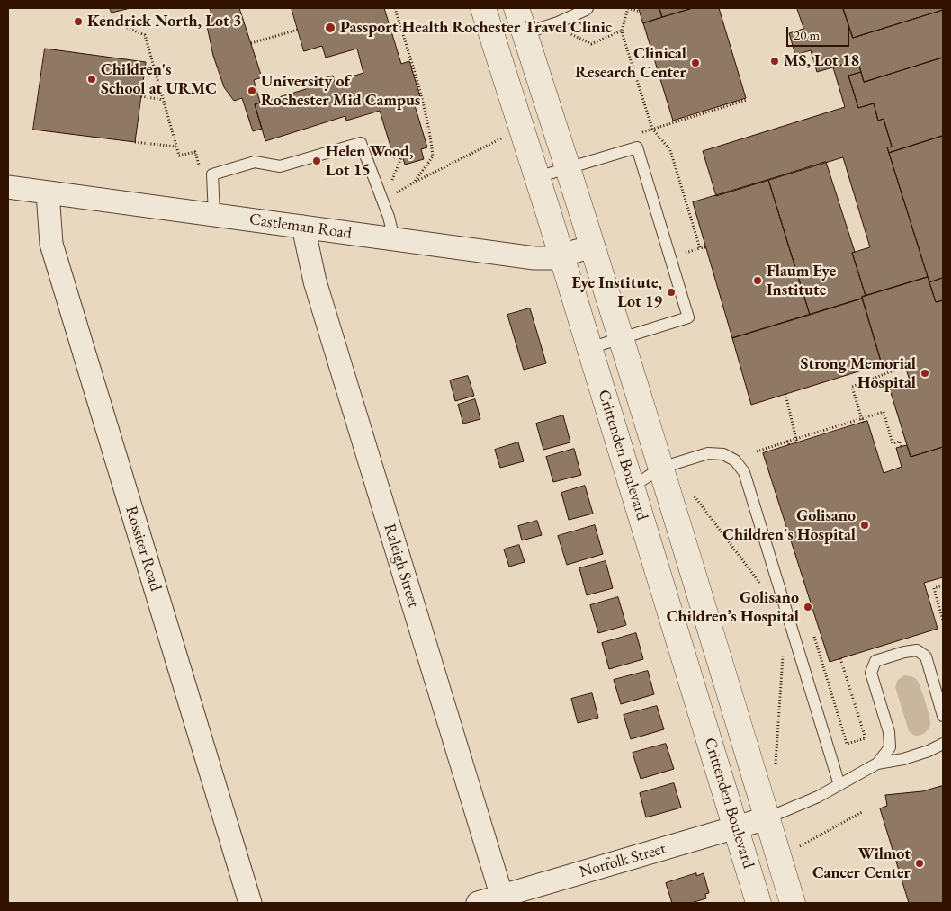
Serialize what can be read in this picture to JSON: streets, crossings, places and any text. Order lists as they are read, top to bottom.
{
  "streets": {
    "street": [
      "Castleman Road",
      "Crittenden Boulevard",
      "Rossiter Road",
      "Raleigh Street",
      "Norfolk Street"
    ]
  },
  "crossings": [
    ["Castleman Road", "Crittenden Boulevard"],
    ["Castleman Road", "Rossiter Road"],
    ["Castleman Road", "Raleigh Street"],
    ["Crittenden Boulevard", "Norfolk Street"],
    ["Raleigh Street", "Norfolk Street"]
  ],
  "places": [
    "Kendrick North, Lot 3",
    "Passport Health Rochester Travel Clinic",
    "MS, Lot 18",
    "Clinical Research Center",
    "Children's School at URMC",
    "University of Rochester Mid Campus",
    "Helen Wood, Lot 15",
    "Flaum Eye Institute",
    "Eye Institute, Lot 19",
    "Strong Memorial Hospital",
    "Golisano Children's Hospital",
    "Golisano Children’s Hospital",
    "Wilmot Cancer Center"
  ],
  "scale_bar": "20 m"
}
